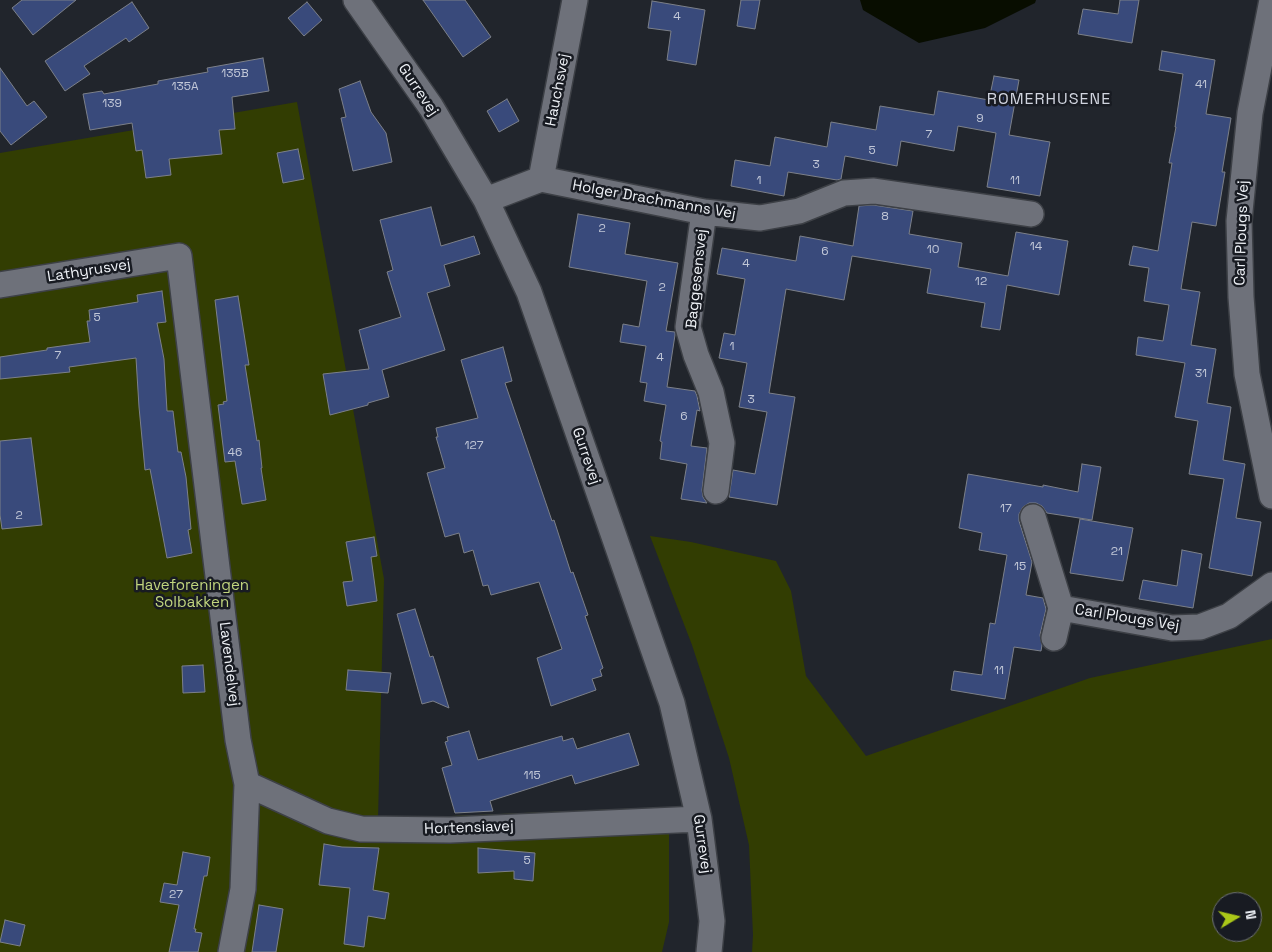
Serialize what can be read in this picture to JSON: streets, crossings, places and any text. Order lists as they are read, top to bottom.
{
  "streets": {
    "street": [
      "Gurrevej",
      "Hauchsvej",
      "Holger Drachmanns Vej",
      "Carl Plougs Vej",
      "Lathyrusvej",
      "Baggesensvej",
      "Lavendelvej",
      "Hortensiavej"
    ]
  },
  "crossings": [
    ["Gurrevej", "Hortensiavej"],
    ["Hauchsvej", "Holger Drachmanns Vej"],
    ["Holger Drachmanns Vej", "Baggesensvej"],
    ["Lathyrusvej", "Lavendelvej"],
    ["Lavendelvej", "Hortensiavej"]
  ],
  "districts": ["ROMERHUSENE"],
  "parks": ["Haveforeningen Solbakken"],
  "house_numbers": [
    "4",
    "135B",
    "41",
    "135A",
    "139",
    "9",
    "7",
    "5",
    "3",
    "1",
    "11",
    "8",
    "2",
    "14",
    "10",
    "6",
    "4",
    "12",
    "2",
    "5",
    "1",
    "7",
    "4",
    "31",
    "3",
    "6",
    "127",
    "46",
    "17",
    "2",
    "21",
    "15",
    "11",
    "115",
    "5",
    "27"
  ],
  "north": "right"
}
